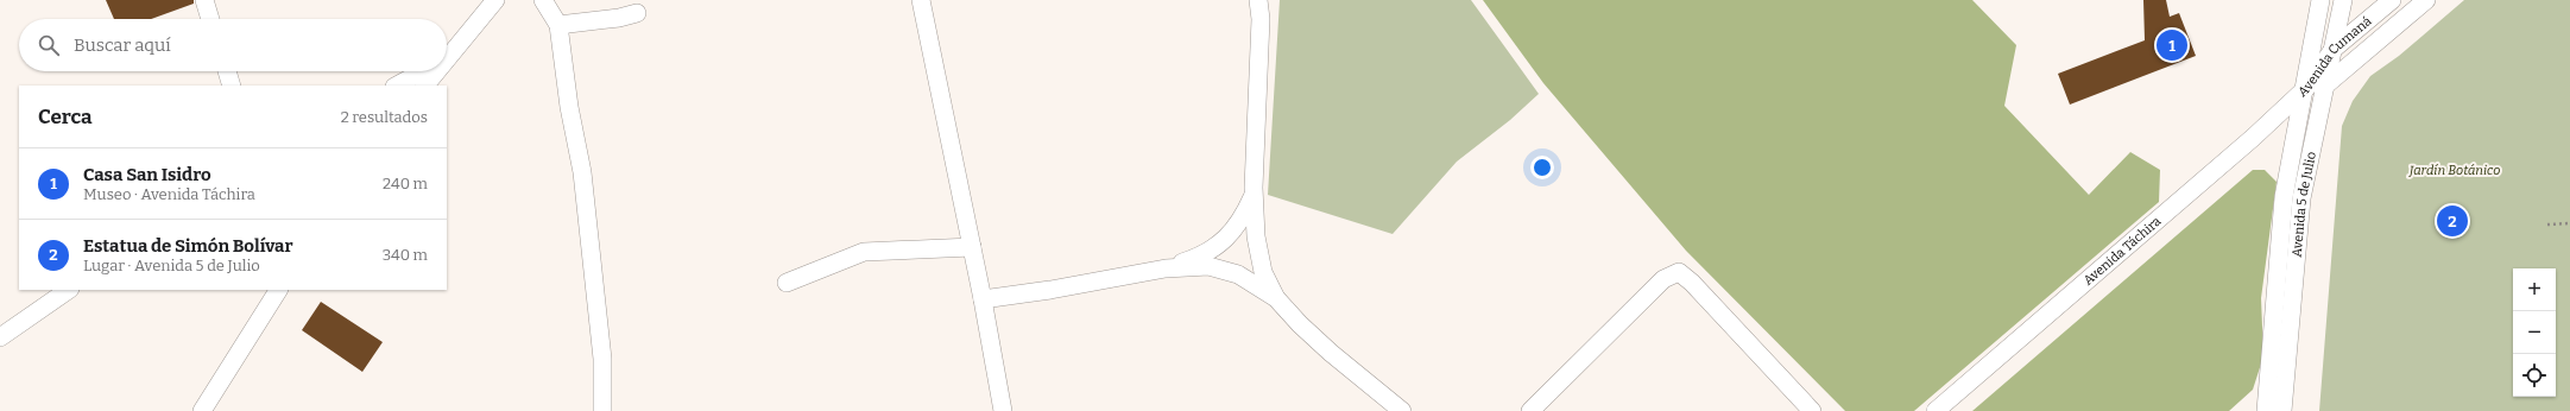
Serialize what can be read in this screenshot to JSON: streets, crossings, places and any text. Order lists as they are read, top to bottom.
{
  "streets": {
    "street": ["Avenida Cumaná", "Avenida 5 de Julio", "Avenida Táchira"]
  },
  "crossings": [
    ["Avenida Cumaná", "Avenida 5 de Julio"],
    ["Avenida Cumaná", "Avenida Táchira"],
    ["Avenida 5 de Julio", "Avenida Táchira"]
  ],
  "parks": ["Jardín Botánico"],
  "page": {
    "search": "Buscar aquí",
    "pins": ["1", "2"],
    "heading": ["Cerca", "2 resultados"],
    "list": [
      {
        "mark": "1",
        "name": "Casa San Isidro",
        "note": "Museo · Avenida Táchira",
        "value": "240 m"
      },
      {
        "mark": "2",
        "name": "Estatua de Simón Bolívar",
        "note": "Lugar · Avenida 5 de Julio",
        "value": "340 m"
      }
    ],
    "map_buttons": ["+", "−"]
  }
}
